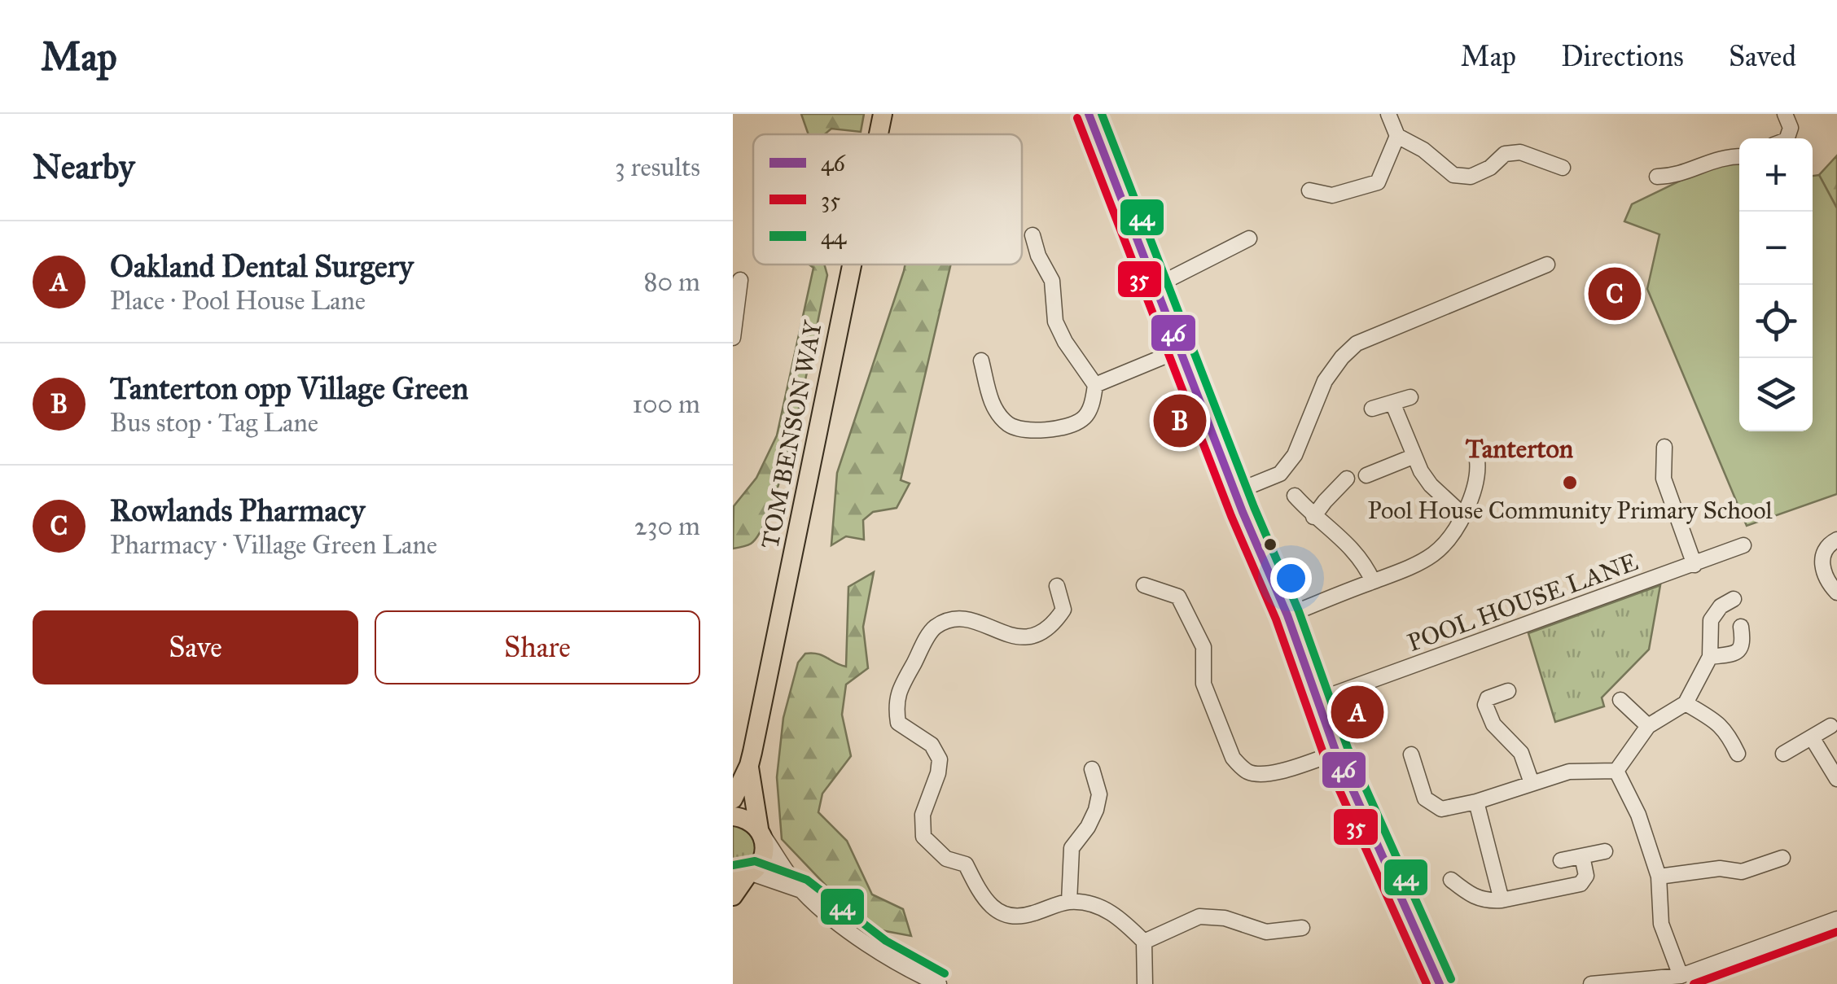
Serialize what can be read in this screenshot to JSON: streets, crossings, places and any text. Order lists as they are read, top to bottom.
{
  "streets": {
    "main road": ["TOM BENSON WAY"],
    "street": ["POOL HOUSE LANE"]
  },
  "districts": ["Tanterton"],
  "places": ["Pool House Community Primary School"],
  "lines": ["transit line 46", "transit line 44", "transit line 35"],
  "legend": ["46", "35", "44"],
  "page": {
    "header": "Map",
    "nav": ["Map", "Directions", "Saved"],
    "heading": ["Nearby", "3 results"],
    "map_buttons": ["+", "−"],
    "list": [
      {
        "mark": "A",
        "name": "Oakland Dental Surgery",
        "note": "Place · Pool House Lane",
        "value": "80 m"
      },
      {
        "mark": "B",
        "name": "Tanterton opp Village Green",
        "note": "Bus stop · Tag Lane",
        "value": "100 m"
      },
      {
        "mark": "C",
        "name": "Rowlands Pharmacy",
        "note": "Pharmacy · Village Green Lane",
        "value": "230 m"
      }
    ],
    "pins": ["C", "B", "A"],
    "buttons": ["Save", "Share"]
  }
}
